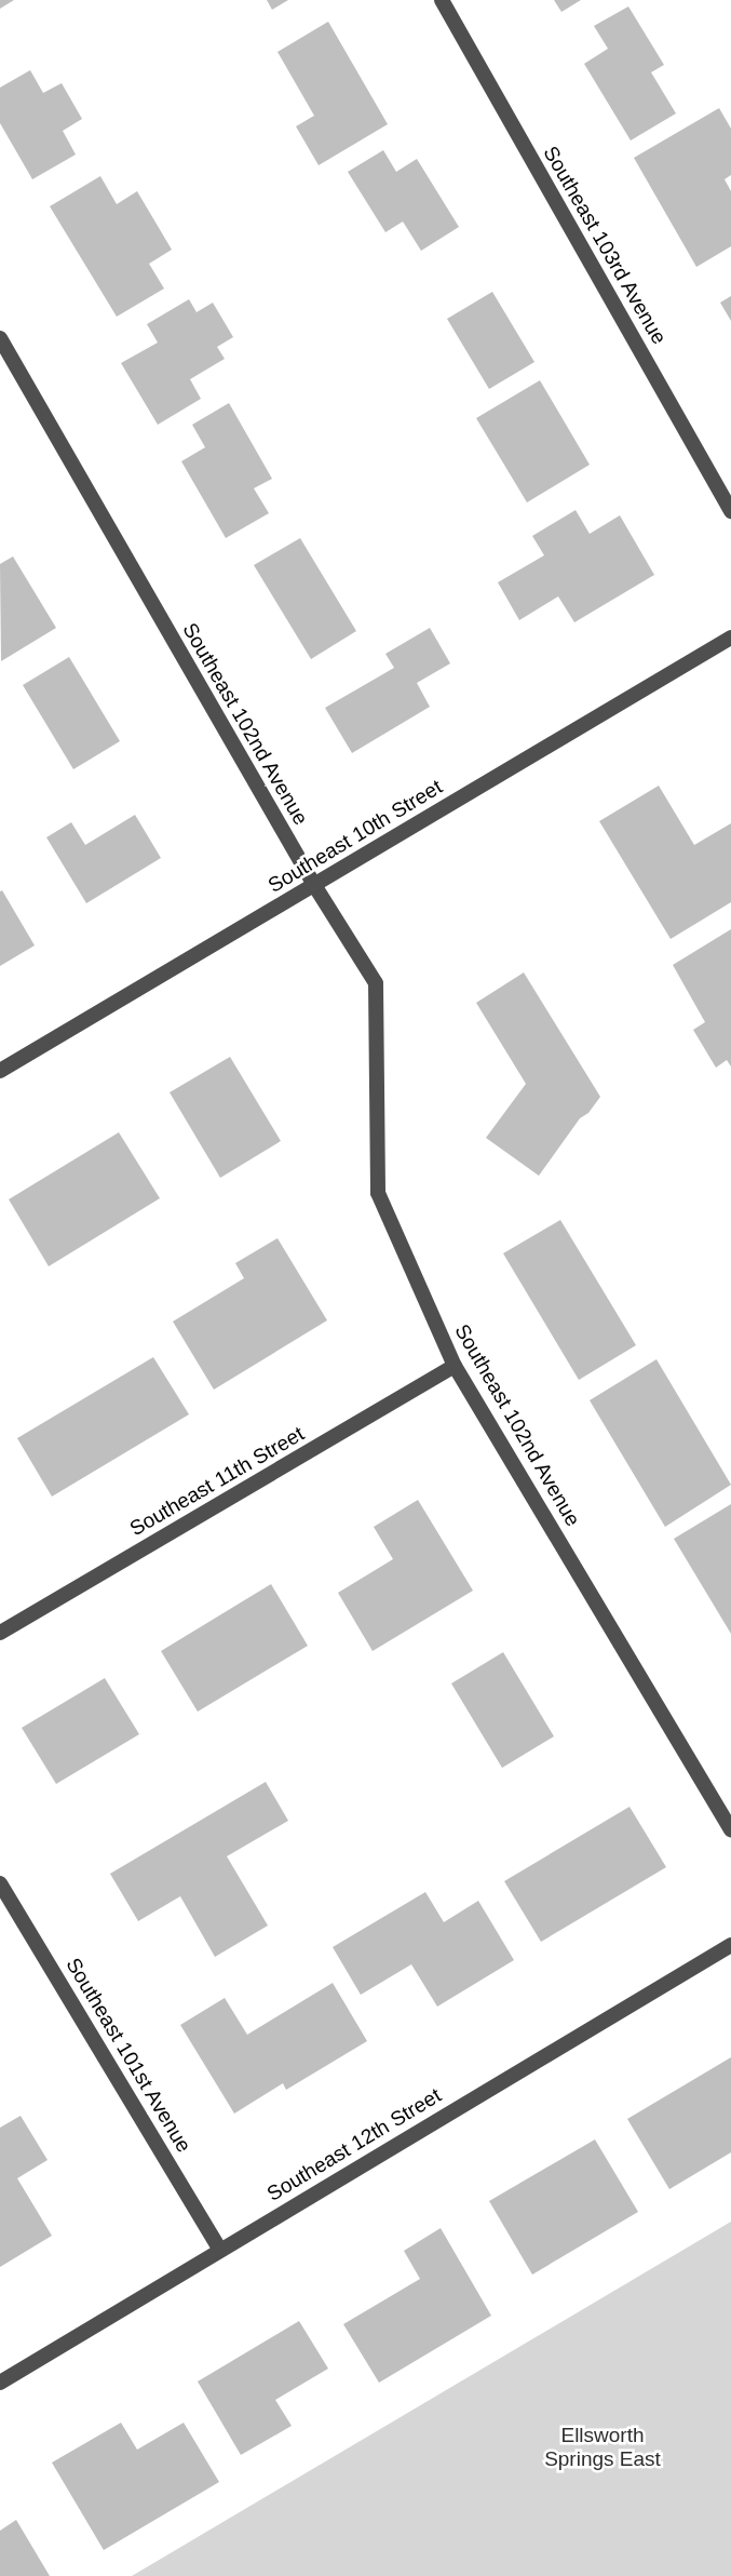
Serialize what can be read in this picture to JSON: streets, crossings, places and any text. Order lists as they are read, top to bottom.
{
  "streets": {
    "street": [
      "Southeast 103rd Avenue",
      "Southeast 102nd Avenue",
      "Southeast 10th Street",
      "Southeast 11th Street",
      "Southeast 101st Avenue",
      "Southeast 12th Street"
    ]
  },
  "crossings": [
    ["Southeast 102nd Avenue", "Southeast 10th Street"],
    ["Southeast 102nd Avenue", "Southeast 11th Street"],
    ["Southeast 101st Avenue", "Southeast 12th Street"]
  ],
  "parks": ["Ellsworth Springs East"]
}
